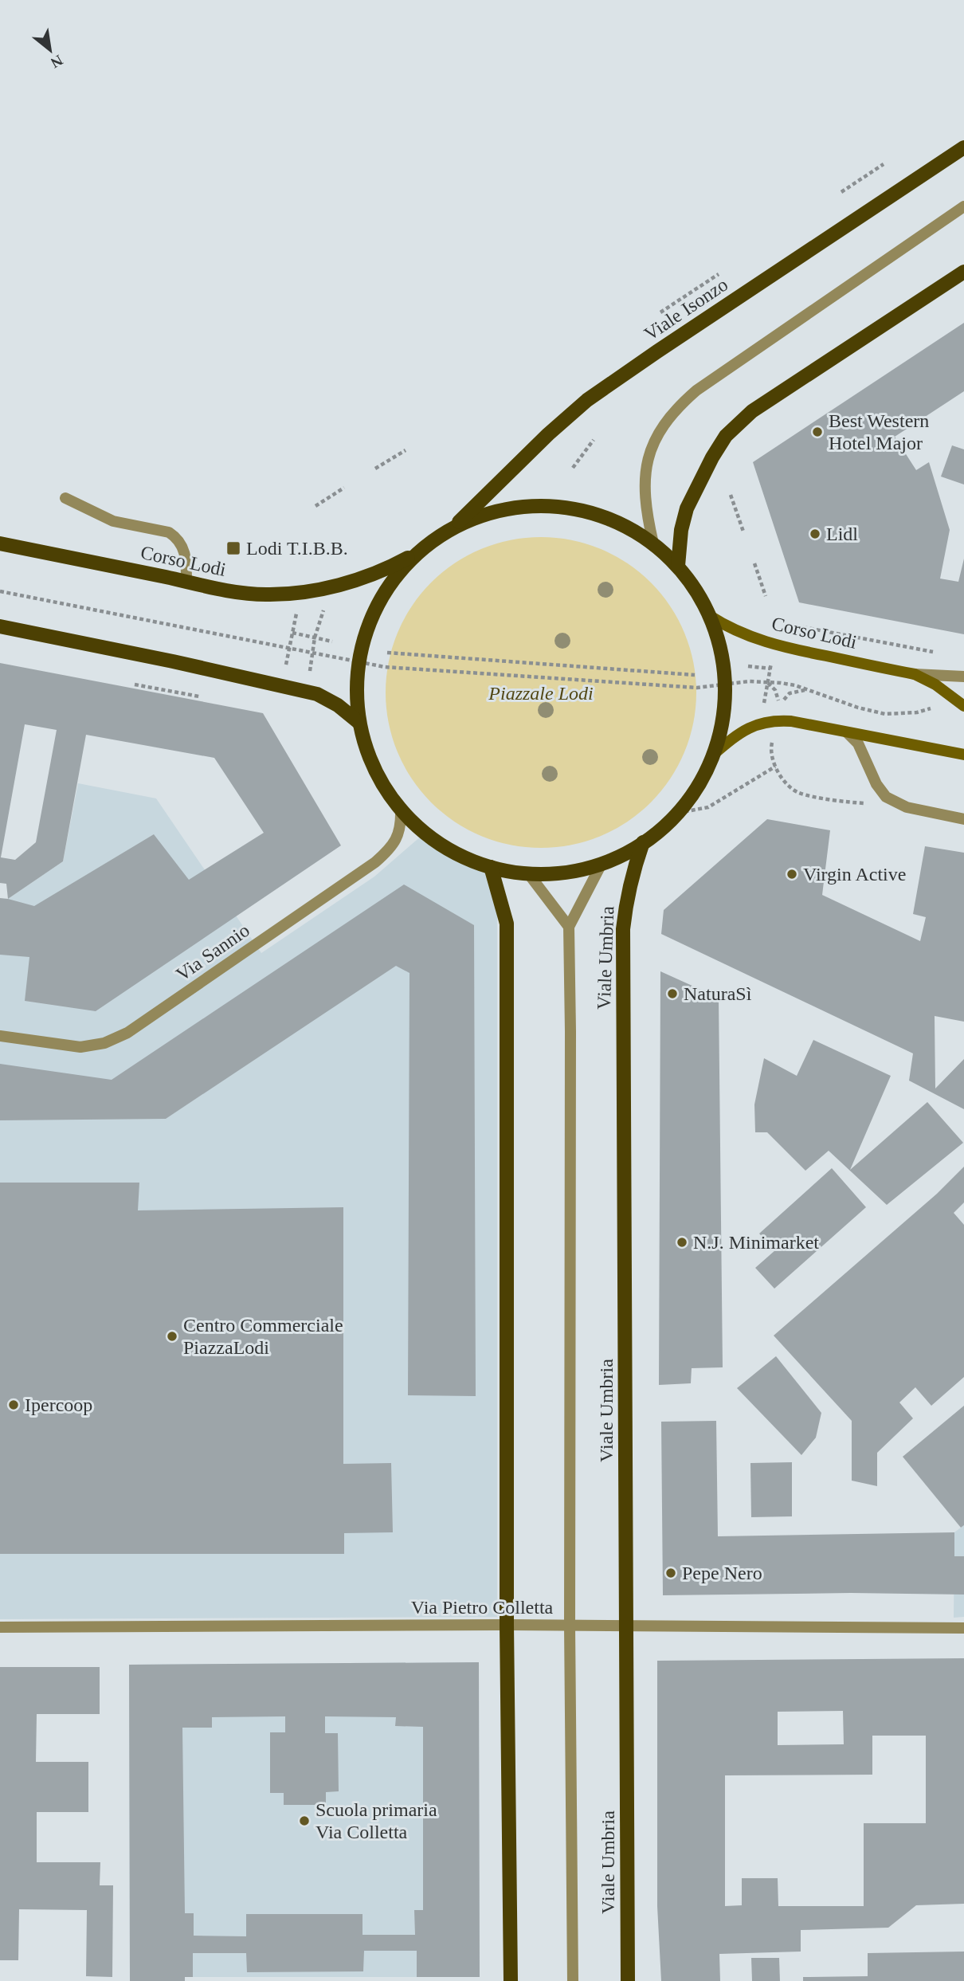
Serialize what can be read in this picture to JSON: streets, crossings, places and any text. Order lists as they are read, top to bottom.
{
  "streets": {
    "main road": ["Viale Isonzo", "Corso Lodi", "Viale Umbria"],
    "street": ["Via Sannio", "Via Pietro Colletta"]
  },
  "crossings": [
    ["Viale Umbria", "Via Pietro Colletta"]
  ],
  "parks": ["Piazzale Lodi"],
  "places": {
    "other": [
      "Best Western Hotel Major",
      "Lidl",
      "Virgin Active",
      "NaturaSì",
      "N.J. Minimarket",
      "Centro Commerciale PiazzaLodi",
      "Ipercoop",
      "Pepe Nero",
      "Scuola primaria Via Colletta"
    ],
    "transit": ["Lodi T.I.B.B."]
  },
  "north": "bottom right"
}
